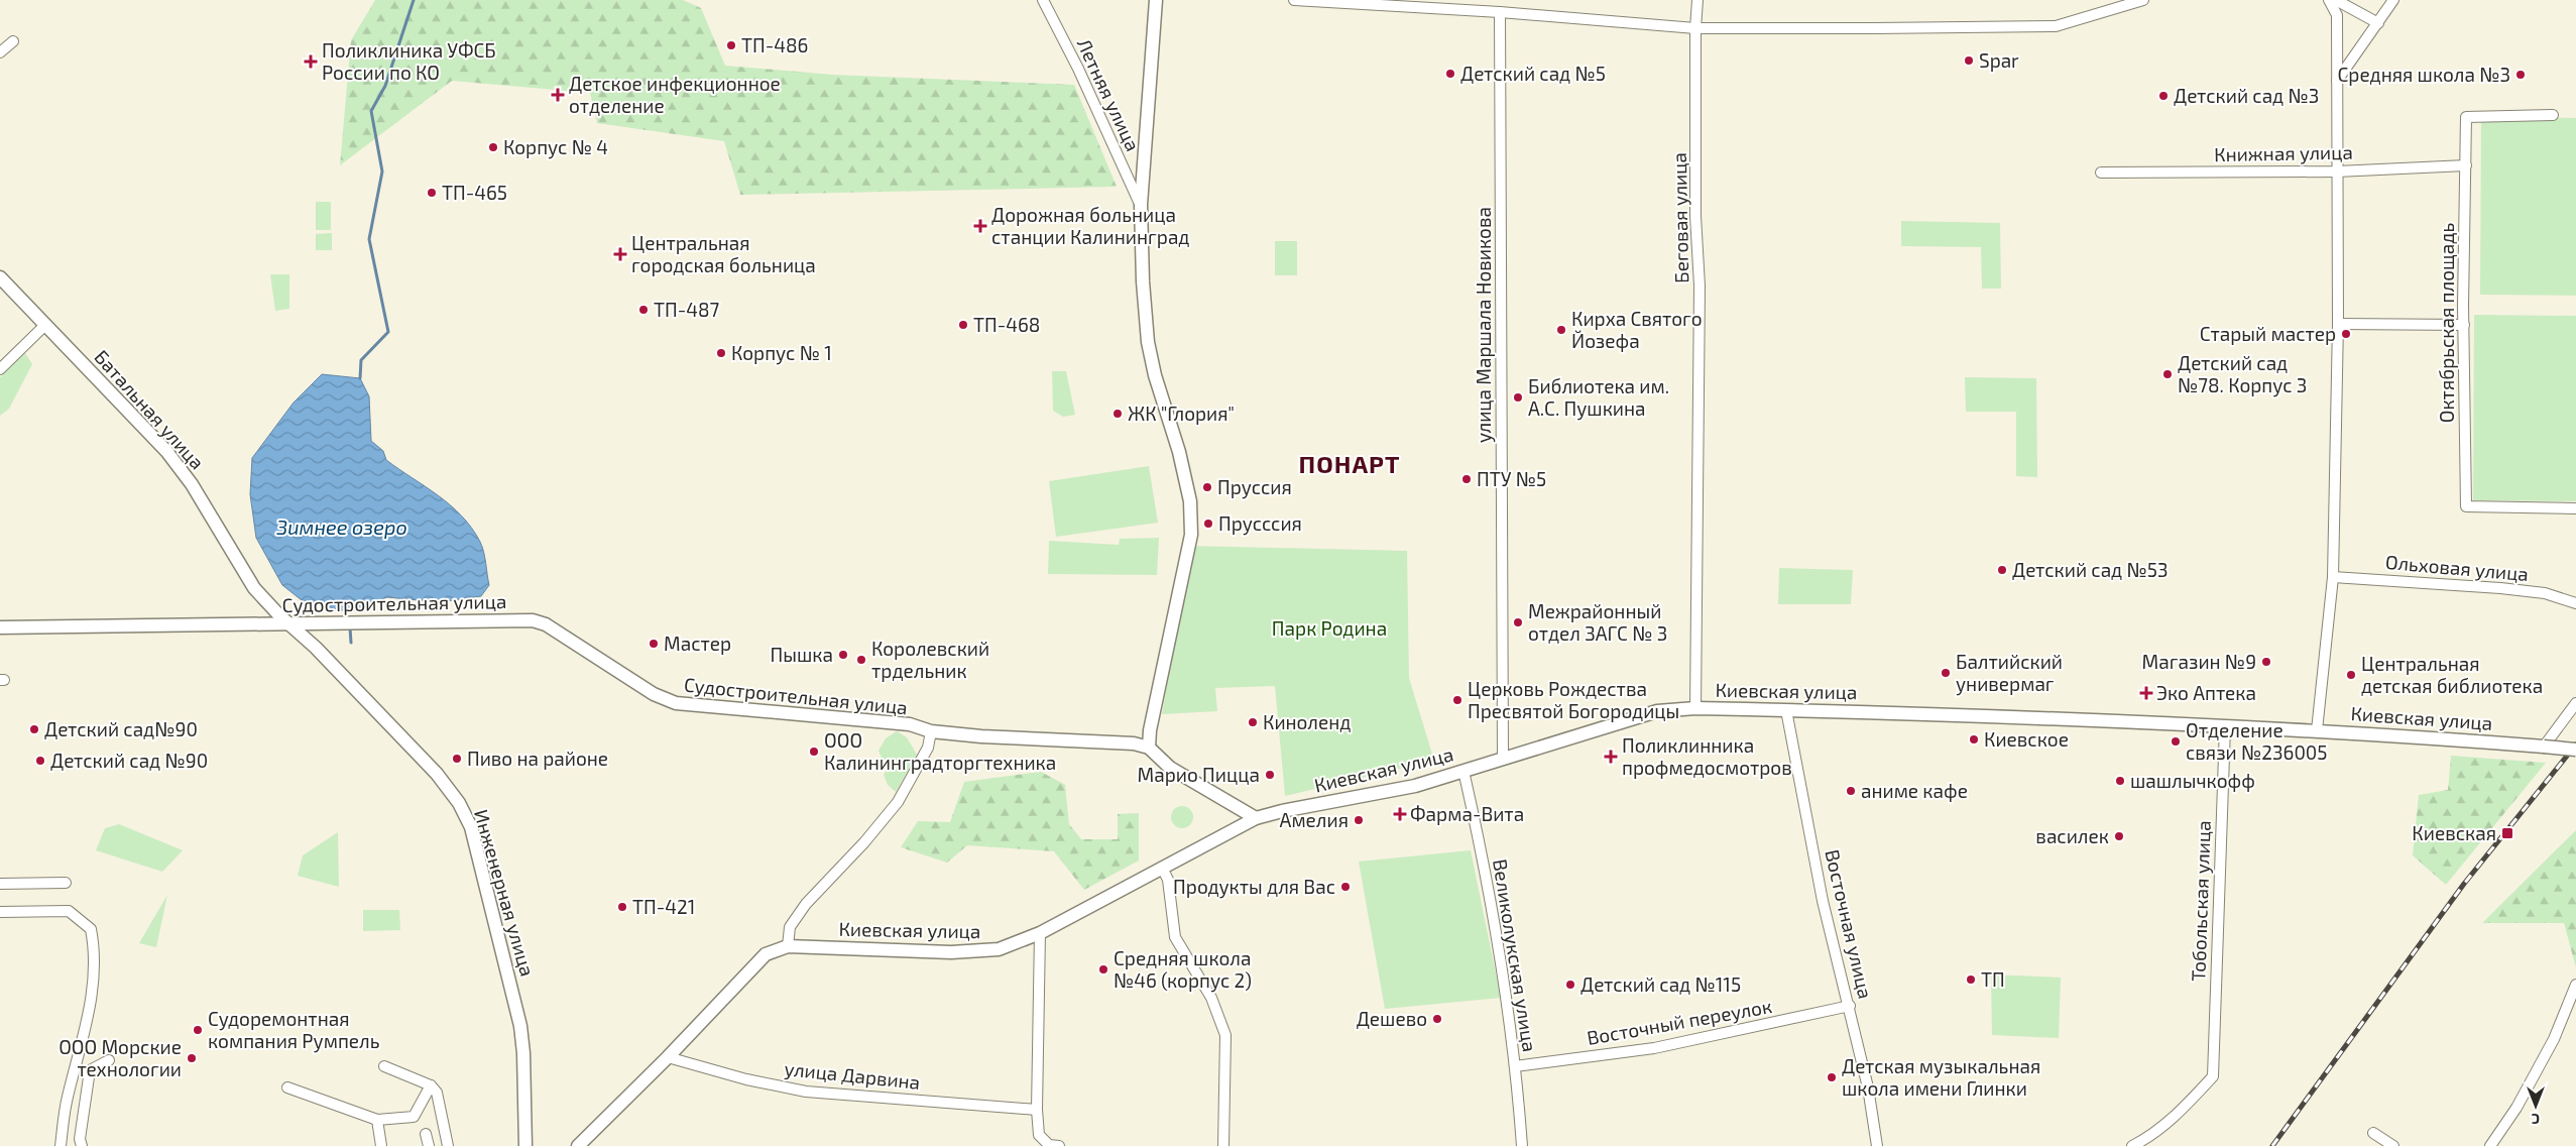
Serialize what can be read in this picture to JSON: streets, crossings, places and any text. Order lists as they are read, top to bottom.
{
  "streets": {
    "main road": [
      "Батальная улица",
      "Судостроительная улица",
      "Киевская улица",
      "Инженерная улица"
    ],
    "street": [
      "Летняя улица",
      "Книжная улица",
      "Беговая улица",
      "Октябрьская площадь",
      "улица Маршала Новикова",
      "Ольховая улица",
      "Тобольская улица",
      "Восточная улица",
      "Великолукская улица",
      "Восточный переулок",
      "улица Дарвина"
    ]
  },
  "crossings": [
    ["Книжная улица", "Октябрьская площадь"],
    ["Беговая улица", "Киевская улица"],
    ["улица Маршала Новикова", "Киевская улица"],
    ["Батальная улица", "Судостроительная улица"],
    ["Батальная улица", "Инженерная улица"],
    ["Судостроительная улица", "Инженерная улица"],
    ["Киевская улица", "Тобольская улица"],
    ["Киевская улица", "Восточная улица"],
    ["Киевская улица", "Великолукская улица"],
    ["Киевская улица", "улица Дарвина"],
    ["Восточная улица", "Восточный переулок"],
    ["Великолукская улица", "Восточный переулок"]
  ],
  "districts": ["ПОНАРТ"],
  "water": ["Зимнее озеро"],
  "parks": ["Парк Родина"],
  "places": {
    "other": [
      "ТП-486",
      "Spar",
      "Детский сад №5",
      "Средняя школа №3",
      "Детский сад №3",
      "Корпус № 4",
      "ТП-465",
      "ТП-487",
      "ТП-468",
      "Кирха Святого Йозефа",
      "Старый мастер",
      "Корпус № 1",
      "Детский сад №78. Корпус 3",
      "Библиотека им. А.С. Пушкина",
      "ЖК \"Глория\"",
      "ПТУ №5",
      "Пруссия",
      "Прусссия",
      "Детский сад №53",
      "Межрайонный отдел ЗАГС № 3",
      "Мастер",
      "Пышка",
      "Королевский трдельник",
      "Магазин №9",
      "Балтийский универмаг",
      "Центральная детская библиотека",
      "Церковь Рождества Пресвятой Богородицы",
      "Киноленд",
      "Детский сад№90",
      "Киевское",
      "Отделение связи №236005",
      "ООО Калининградторгтехника",
      "Пиво на районе",
      "Детский сад №90",
      "Марио Пицца",
      "шашлычкофф",
      "аниме кафе",
      "Амелия",
      "василек",
      "Продукты для Вас",
      "ТП-421",
      "Средняя школа №46 (корпус 2)",
      "ТП",
      "Детский сад №115",
      "Дешево",
      "Судоремонтная компания Румпель",
      "ООО Морские технологии",
      "Детская музыкальная школа имени Глинки"
    ],
    "health": [
      "Поликлиника УФСБ России по КО",
      "Детское инфекционное отделение",
      "Дорожная больница станции Калининград",
      "Центральная городская больница",
      "Эко Аптека",
      "Поликлинника профмедосмотров",
      "Фарма-Вита"
    ],
    "transit": ["Киевская"]
  },
  "north": "bottom"
}
